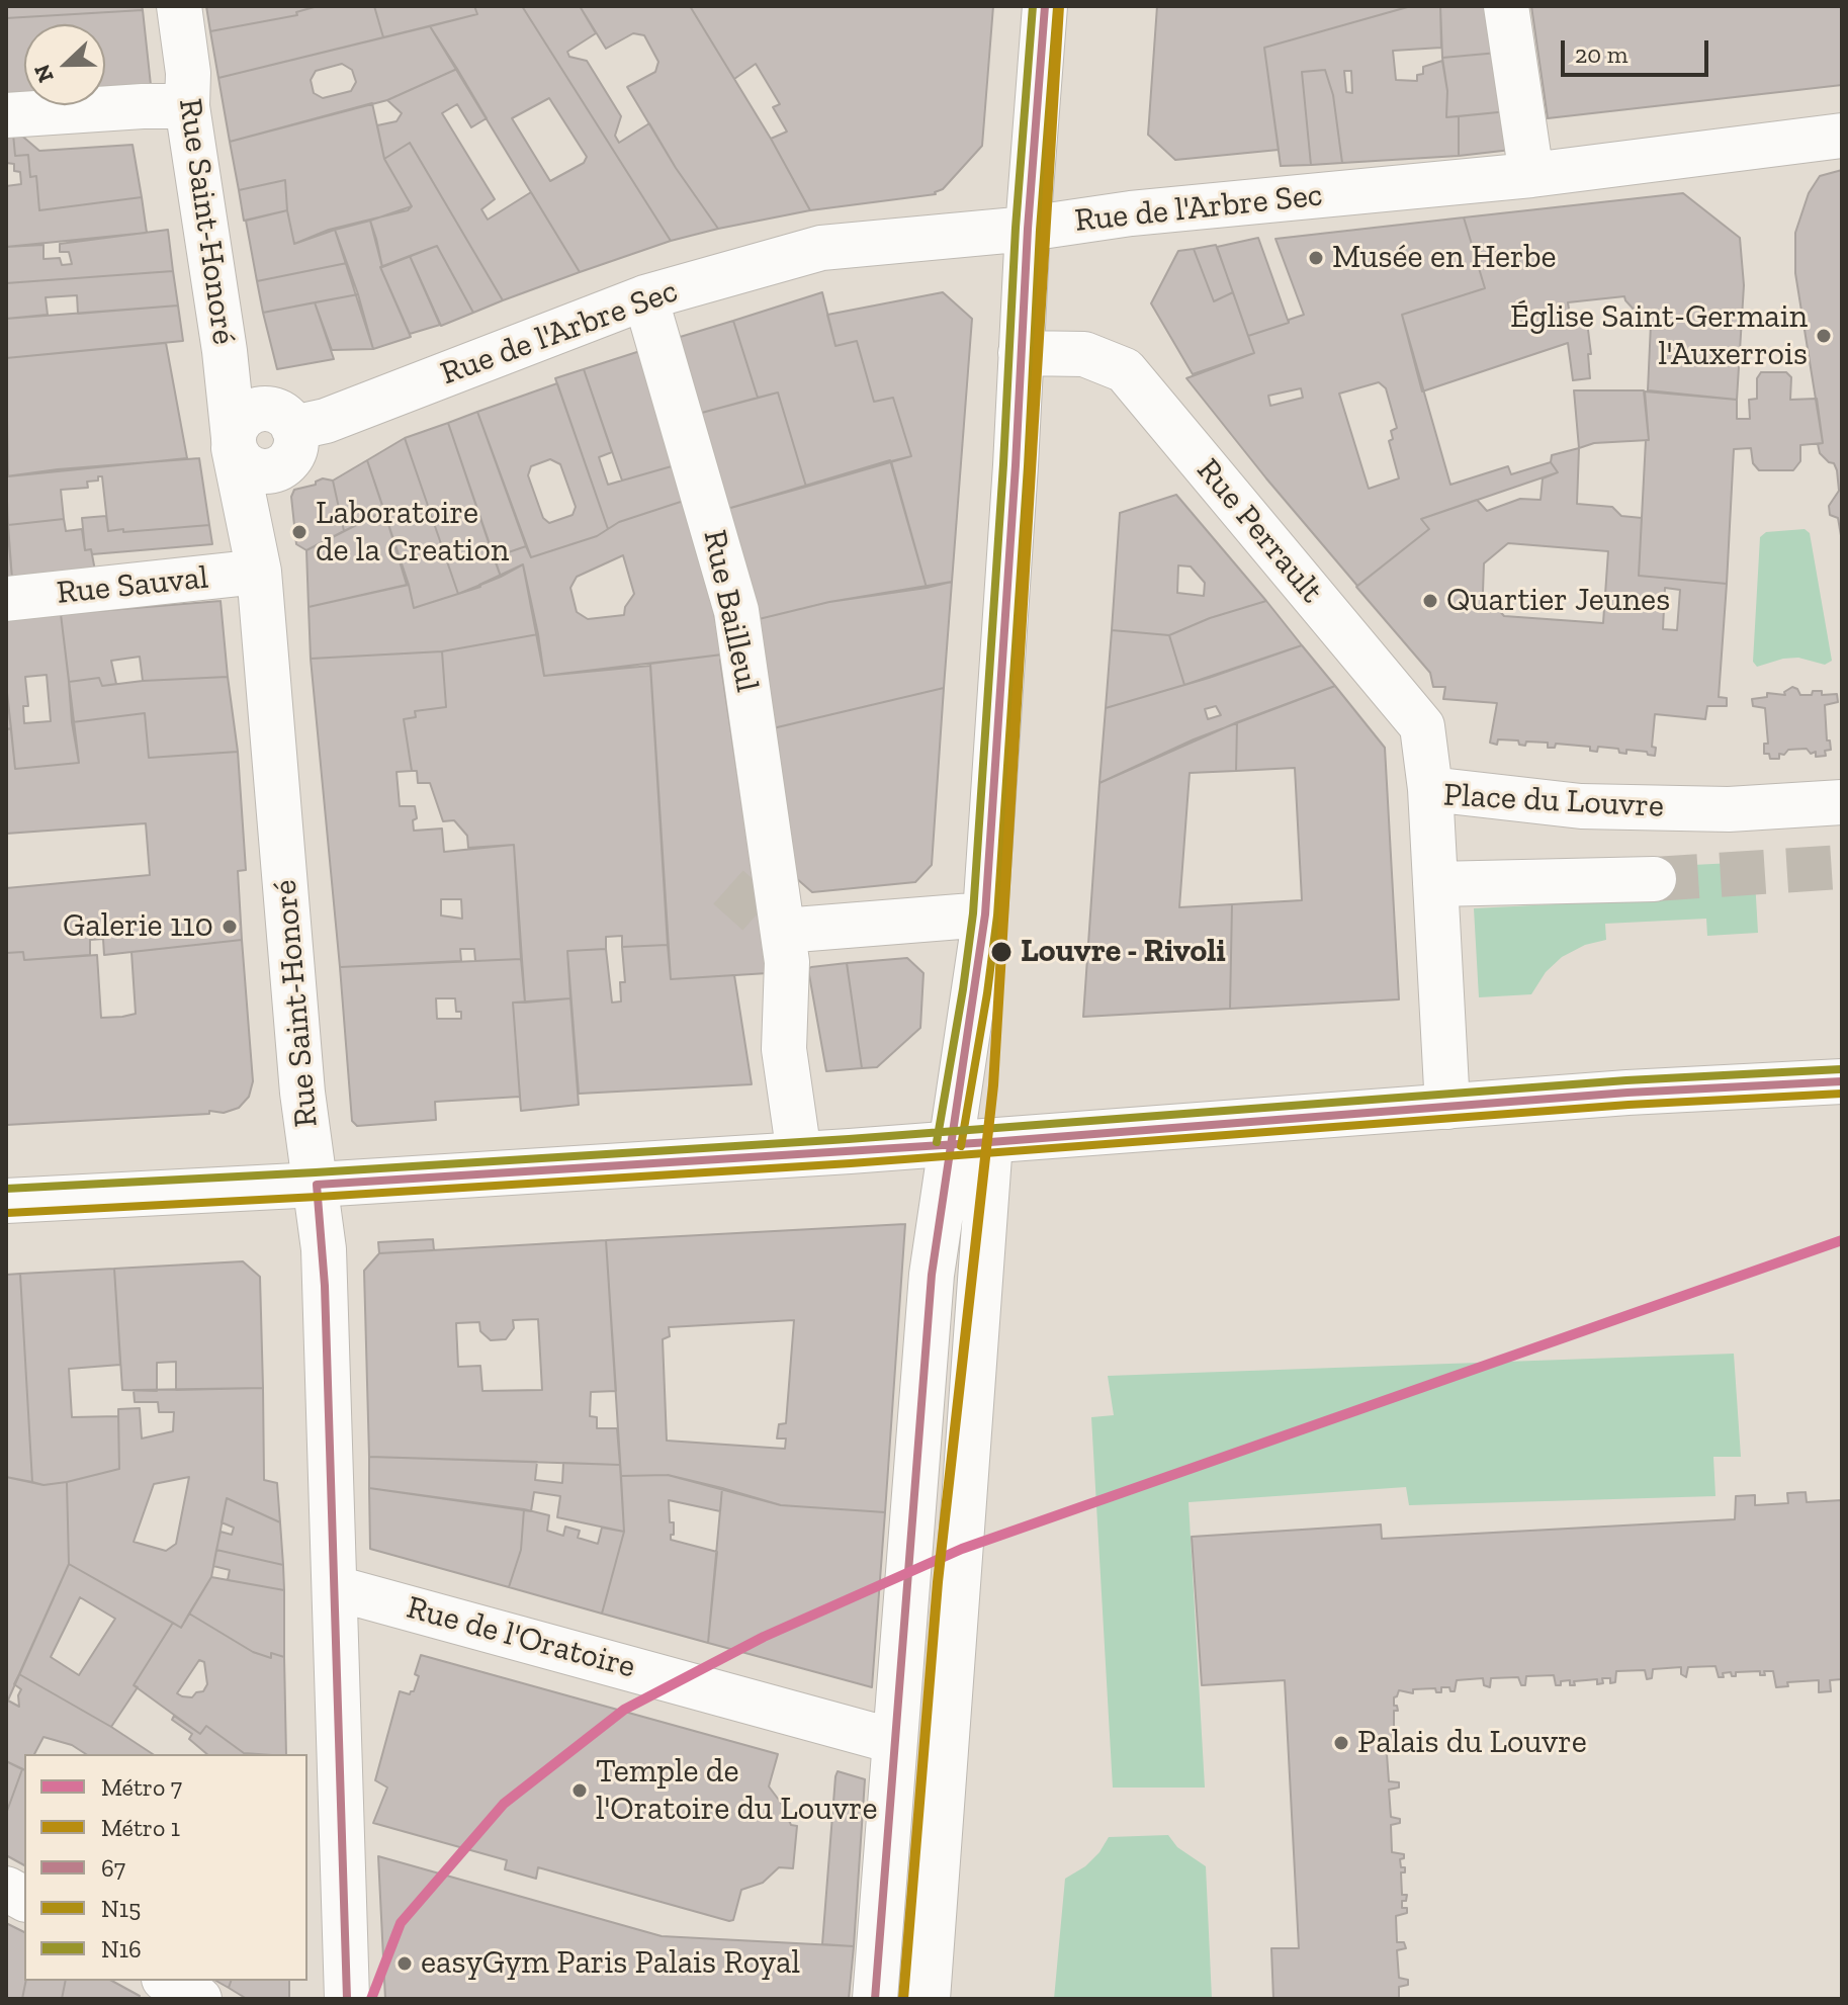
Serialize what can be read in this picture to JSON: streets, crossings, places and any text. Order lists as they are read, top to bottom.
{
  "streets": {
    "street": [
      "Rue de l'Arbre Sec",
      "Rue Saint-Honoré",
      "Rue Perrault",
      "Rue Sauval",
      "Rue Bailleul",
      "Place du Louvre",
      "Rue de l'Oratoire"
    ]
  },
  "crossings": [
    ["Rue de l'Arbre Sec", "Rue Saint-Honoré"],
    ["Rue de l'Arbre Sec", "Rue Bailleul"],
    ["Rue Saint-Honoré", "Rue Sauval"],
    ["Rue Saint-Honoré", "Rue de l'Oratoire"],
    ["Rue Perrault", "Place du Louvre"]
  ],
  "places": [
    "Musée en Herbe",
    "Église Saint-Germain l'Auxerrois",
    "Laboratoire de la Creation",
    "Quartier Jeunes",
    "Galerie 110",
    "Louvre - Rivoli",
    "Palais du Louvre",
    "Temple de l'Oratoire du Louvre",
    "easyGym Paris Palais Royal"
  ],
  "lines": [
    "metro line 1",
    "transit line 67",
    "transit line N16",
    "transit line N15",
    "metro line 7"
  ],
  "legend": [
    "Métro 7",
    "Métro 1",
    "67",
    "N15",
    "N16"
  ],
  "scale_bar": "20 m",
  "north": "left"
}
